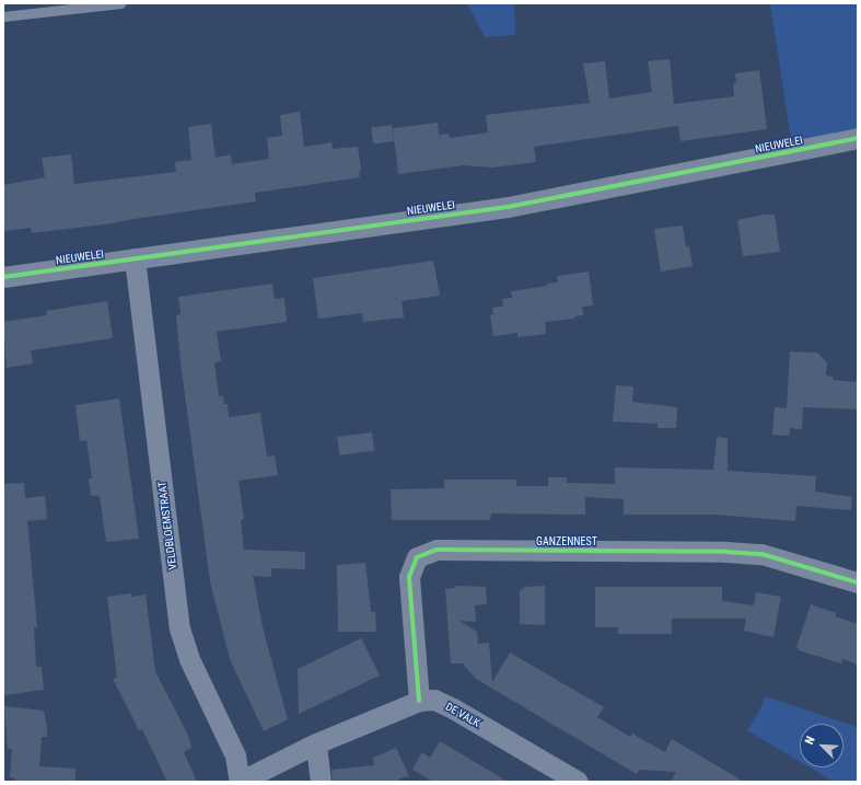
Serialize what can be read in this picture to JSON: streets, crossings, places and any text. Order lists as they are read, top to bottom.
{
  "streets": {
    "street": [
      "NIEUWELEI",
      "VELDBLOEMSTRAAT",
      "GANZENNEST",
      "DE VALK"
    ]
  },
  "crossings": [
    ["NIEUWELEI", "VELDBLOEMSTRAAT"],
    ["VELDBLOEMSTRAAT", "DE VALK"],
    ["GANZENNEST", "DE VALK"]
  ],
  "north": "top left"
}
